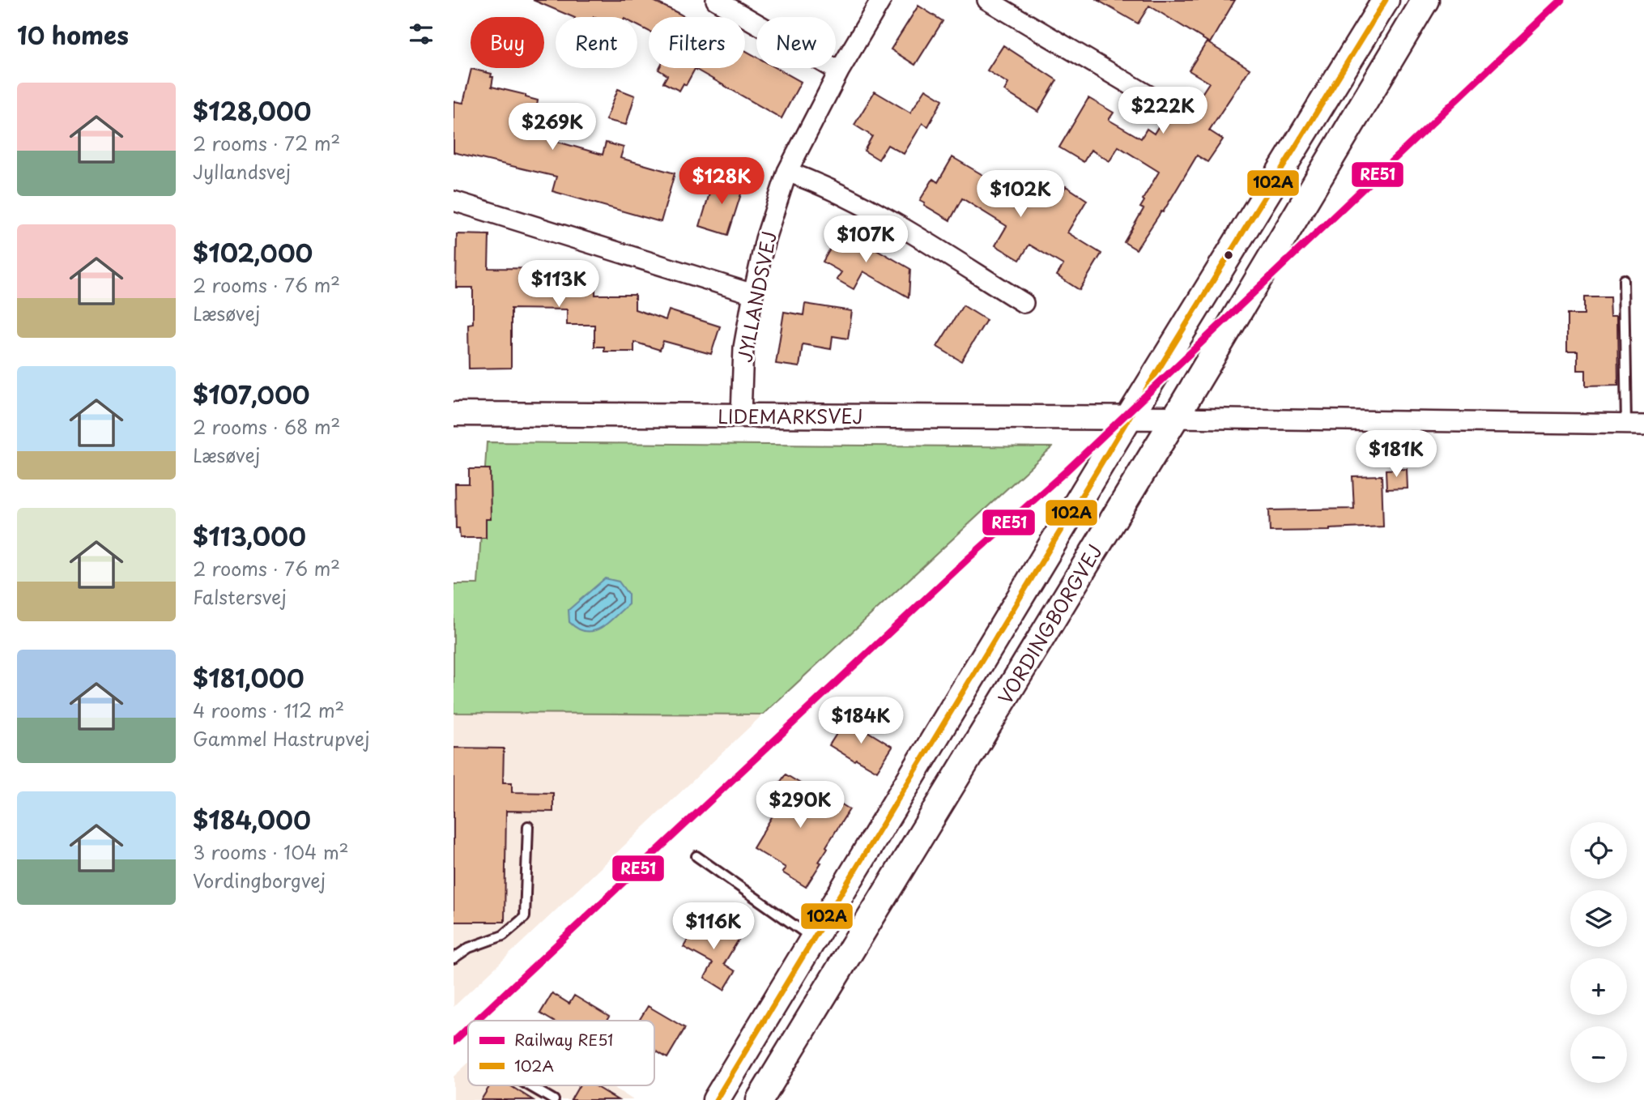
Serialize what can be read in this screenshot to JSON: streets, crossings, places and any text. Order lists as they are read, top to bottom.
{
  "streets": {
    "main road": ["VORDINGBORGVEJ"],
    "street": ["JYLLANDSVEJ", "LIDEMARKSVEJ"]
  },
  "crossings": [
    ["JYLLANDSVEJ", "LIDEMARKSVEJ"],
    ["LIDEMARKSVEJ", "VORDINGBORGVEJ"]
  ],
  "lines": ["rail line RE51", "transit line 102A"],
  "legend": ["Railway RE51", "102A"],
  "page": {
    "heading": "10 homes",
    "chip": [
      "Buy",
      "Rent",
      "Filters",
      "New"
    ],
    "list": [
      {
        "name": "$128,000",
        "note": "2 rooms · 72 m² · Jyllandsvej"
      },
      {
        "name": "$102,000",
        "note": "2 rooms · 76 m² · Læsøvej"
      },
      {
        "name": "$107,000",
        "note": "2 rooms · 68 m² · Læsøvej"
      },
      {
        "name": "$113,000",
        "note": "2 rooms · 76 m² · Falstersvej"
      },
      {
        "name": "$181,000",
        "note": "4 rooms · 112 m² · Gammel Hastrupvej"
      },
      {
        "name": "$184,000",
        "note": "3 rooms · 104 m² · Vordingborgvej"
      }
    ],
    "price": [
      "$222K",
      "$269K",
      "$128K",
      "$102K",
      "$107K",
      "$113K",
      "$181K",
      "$184K",
      "$290K",
      "$116K"
    ],
    "map_buttons": ["+", "−"]
  }
}
